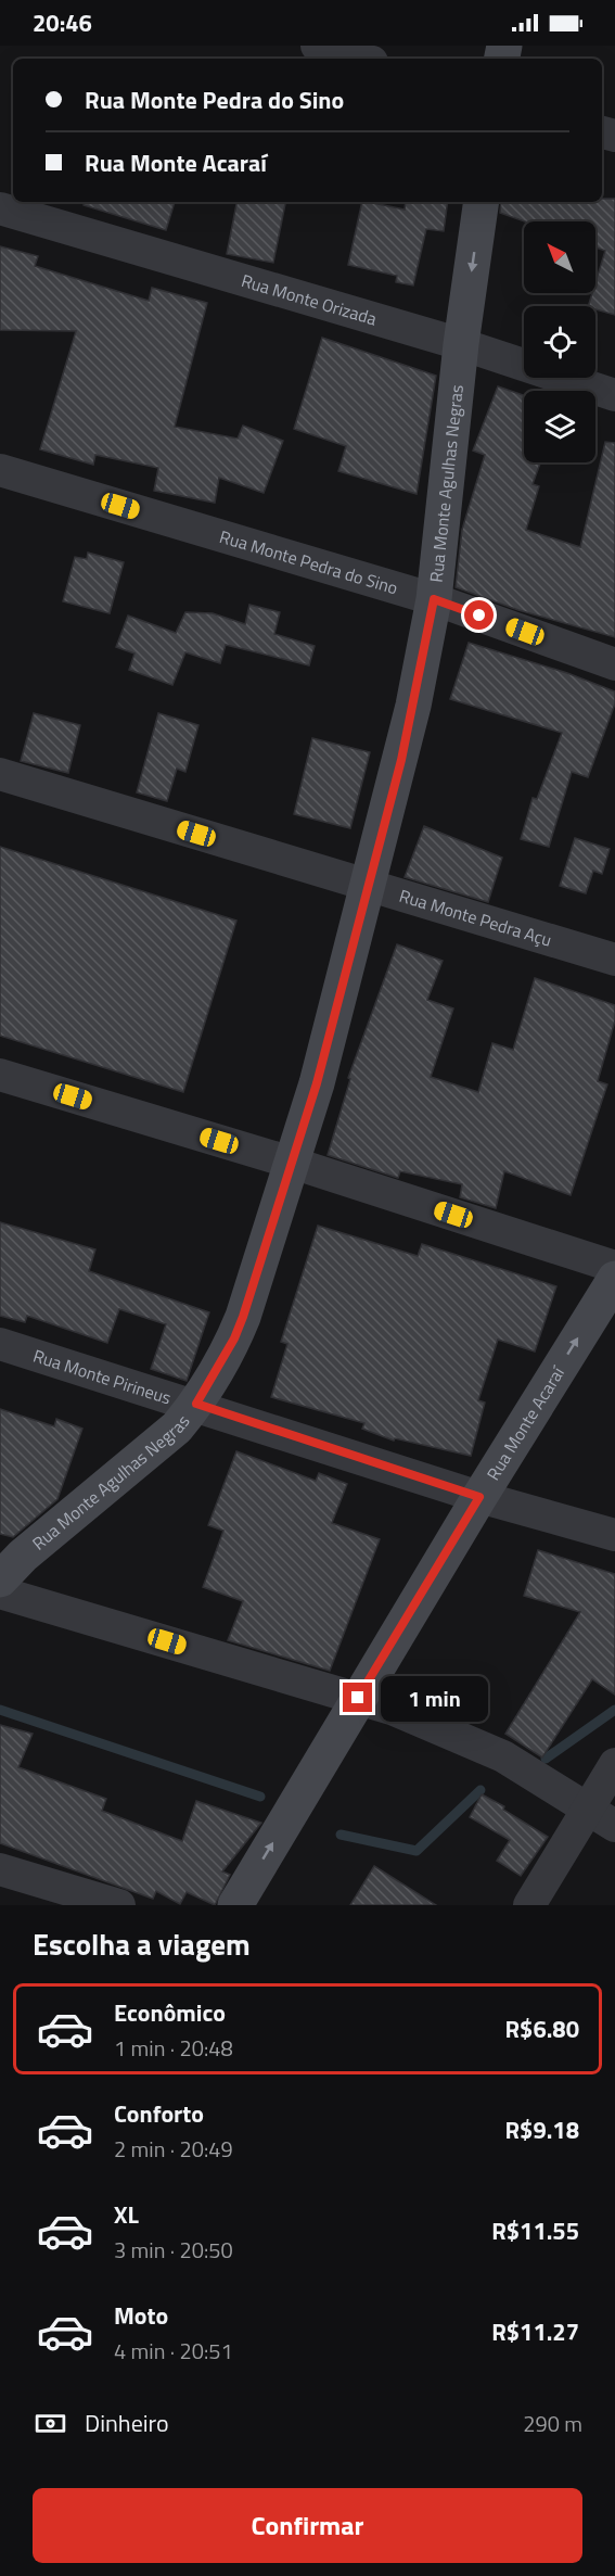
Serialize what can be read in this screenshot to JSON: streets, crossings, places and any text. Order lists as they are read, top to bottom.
{
  "streets": {
    "street": [
      "Rua Monte Orizada",
      "Rua Monte Agulhas Negras",
      "Rua Monte Pedra do Sino",
      "Rua Monte Pedra Açu",
      "Rua Monte Pirineus",
      "Rua Monte Acaraí"
    ]
  },
  "crossings": [
    ["Rua Monte Orizada", "Rua Monte Agulhas Negras"],
    ["Rua Monte Agulhas Negras", "Rua Monte Pedra do Sino"],
    ["Rua Monte Agulhas Negras", "Rua Monte Pedra Açu"],
    ["Rua Monte Agulhas Negras", "Rua Monte Pirineus"],
    ["Rua Monte Pirineus", "Rua Monte Acaraí"]
  ],
  "one_way": ["Rua Monte Acaraí"],
  "north": "top left",
  "page": {
    "status": "20:46",
    "banner": ["Rua Monte Pedra do Sino", "Rua Monte Acaraí"],
    "bubble": "1 min",
    "heading": "Escolha a viagem",
    "list": [
      {
        "name": "Econômico",
        "note": "1 min · 20:48",
        "value": "R$6.80"
      },
      {
        "name": "Conforto",
        "note": "2 min · 20:49",
        "value": "R$9.18"
      },
      {
        "name": "XL",
        "note": "3 min · 20:50",
        "value": "R$11.55"
      },
      {
        "name": "Moto",
        "note": "4 min · 20:51",
        "value": "R$11.27"
      }
    ],
    "pay": ["Dinheiro", "290 m"],
    "buttons": "Confirmar"
  }
}
